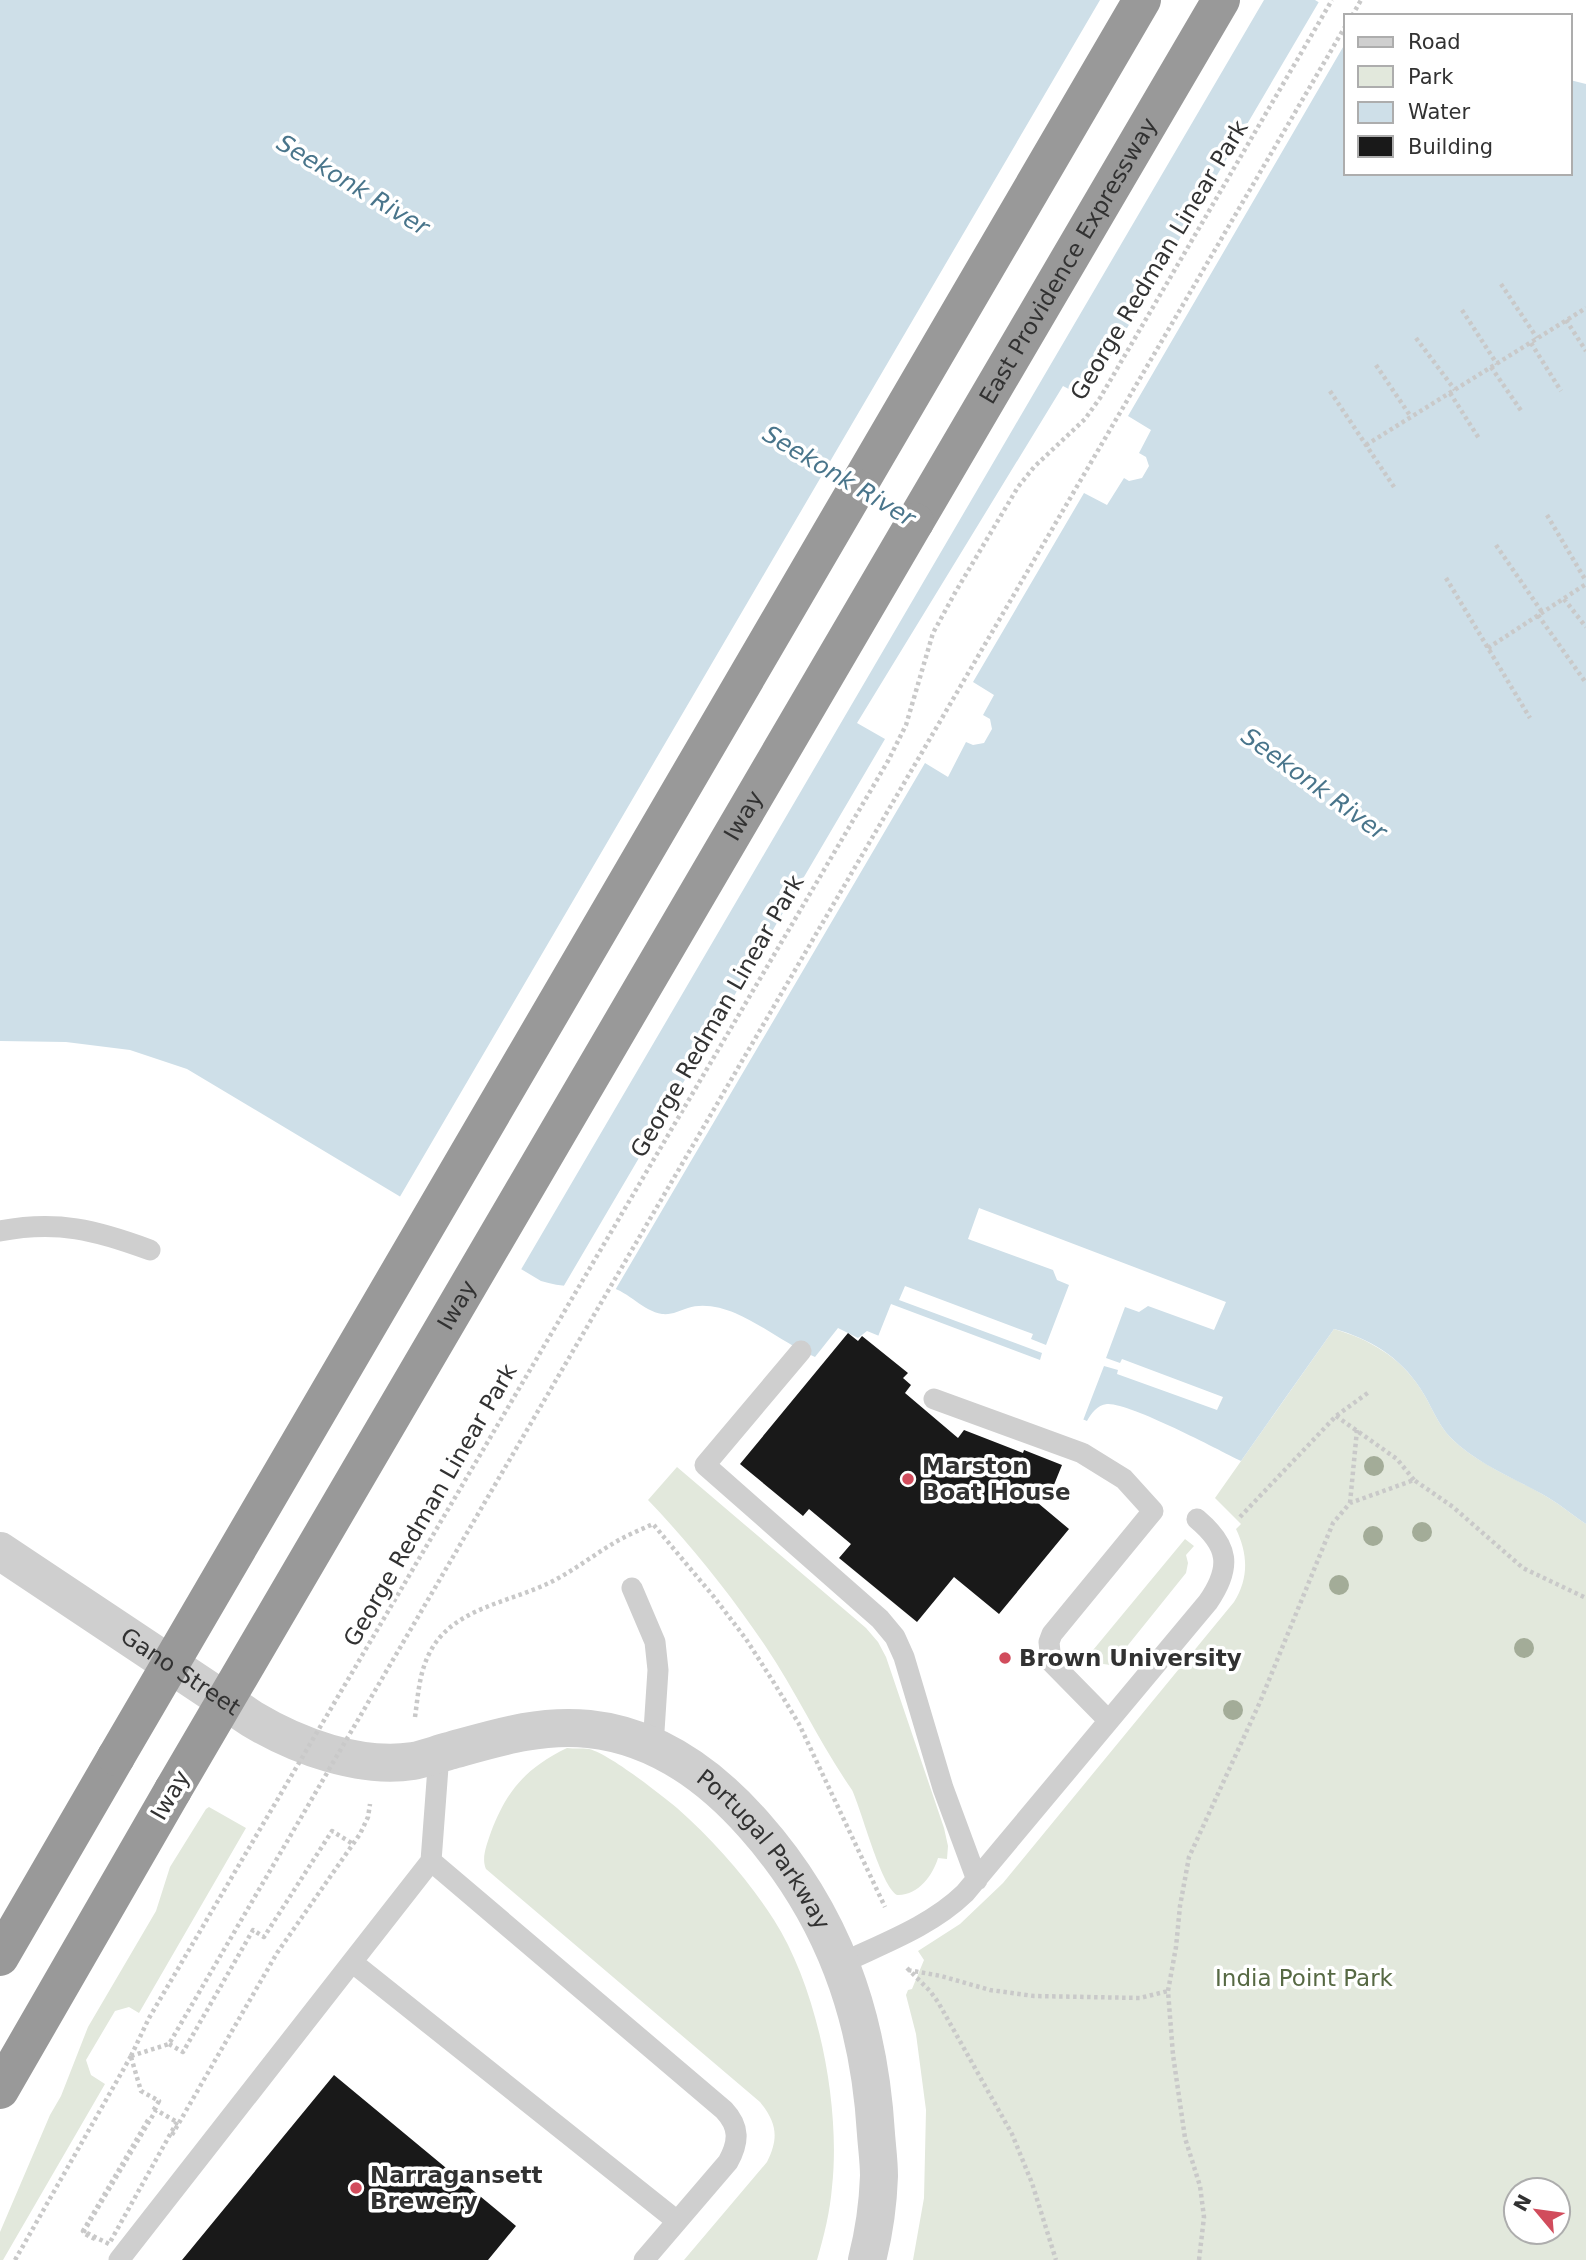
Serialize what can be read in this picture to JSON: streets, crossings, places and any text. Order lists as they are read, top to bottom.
{
  "streets": {
    "highway": ["East Providence Expressway", "Iway"],
    "street": ["Gano Street", "Portugal Parkway"],
    "path": ["George Redman Linear Park"]
  },
  "crossings": [
    ["East Providence Expressway", "Iway"],
    ["Gano Street", "Portugal Parkway"]
  ],
  "water": ["Seekonk River"],
  "parks": ["India Point Park"],
  "places": ["Marston Boat House", "Brown University", "Narragansett Brewery"],
  "legend": [
    "Road",
    "Park",
    "Water",
    "Building"
  ],
  "north": "top left"
}
